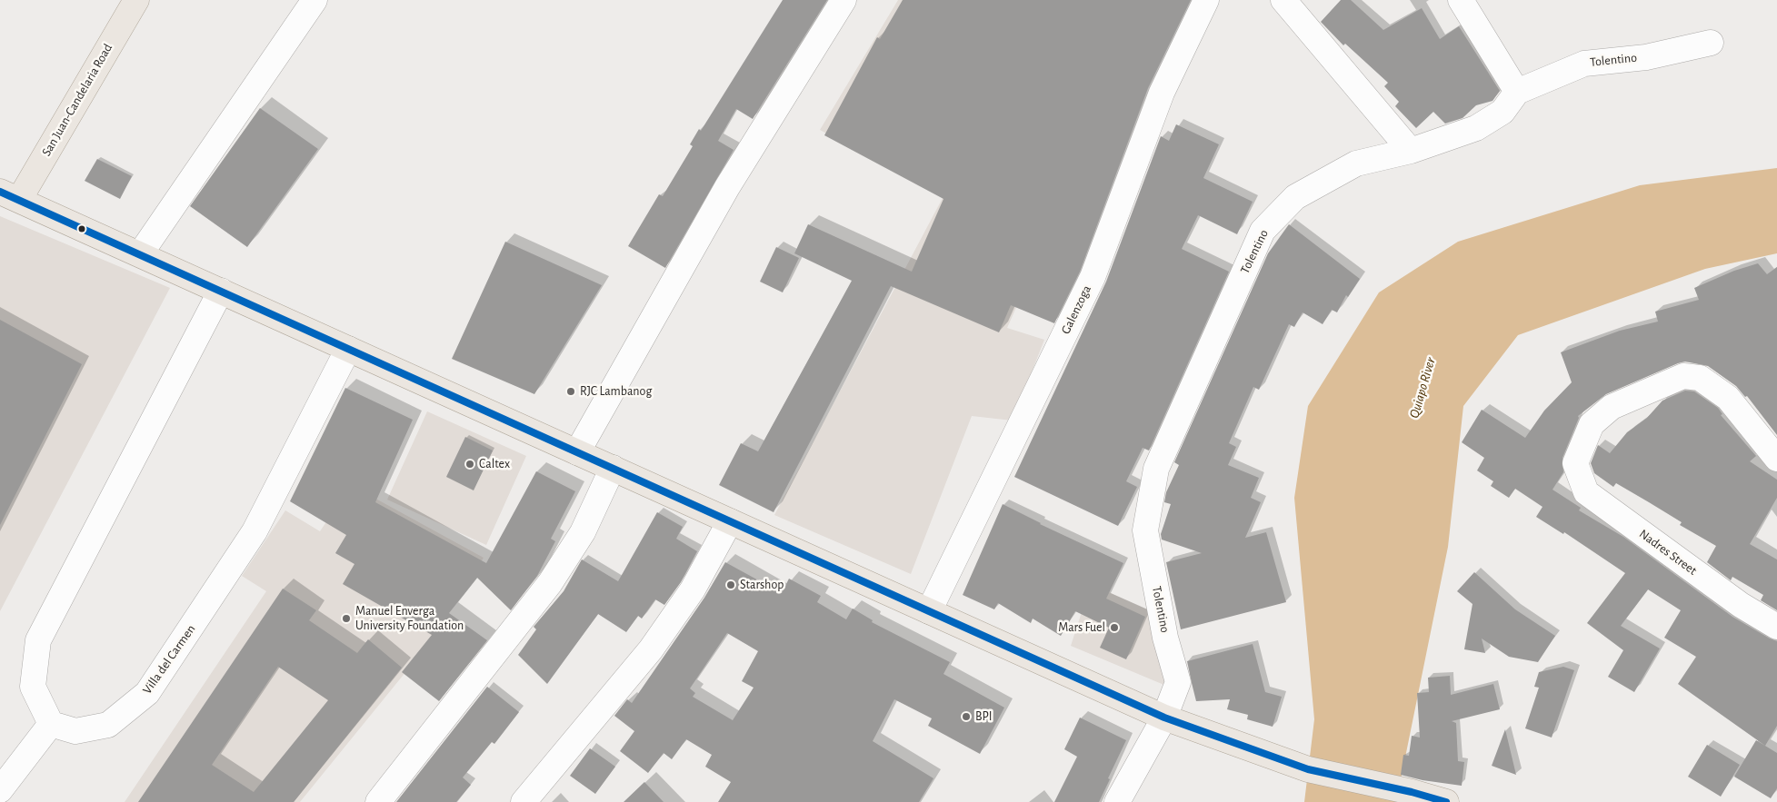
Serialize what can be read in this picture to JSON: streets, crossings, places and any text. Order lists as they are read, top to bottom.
{
  "streets": {
    "main road": ["San Juan-Candelaria Road"],
    "street": [
      "Tolentino",
      "Galenzoga",
      "Nadres Street",
      "Villa del Carmen"
    ]
  },
  "water": ["Quiapo River"],
  "places": [
    "RJC Lambanog",
    "Caltex",
    "Starshop",
    "Manuel Enverga University Foundation",
    "Mars Fuel",
    "BPI"
  ]
}
